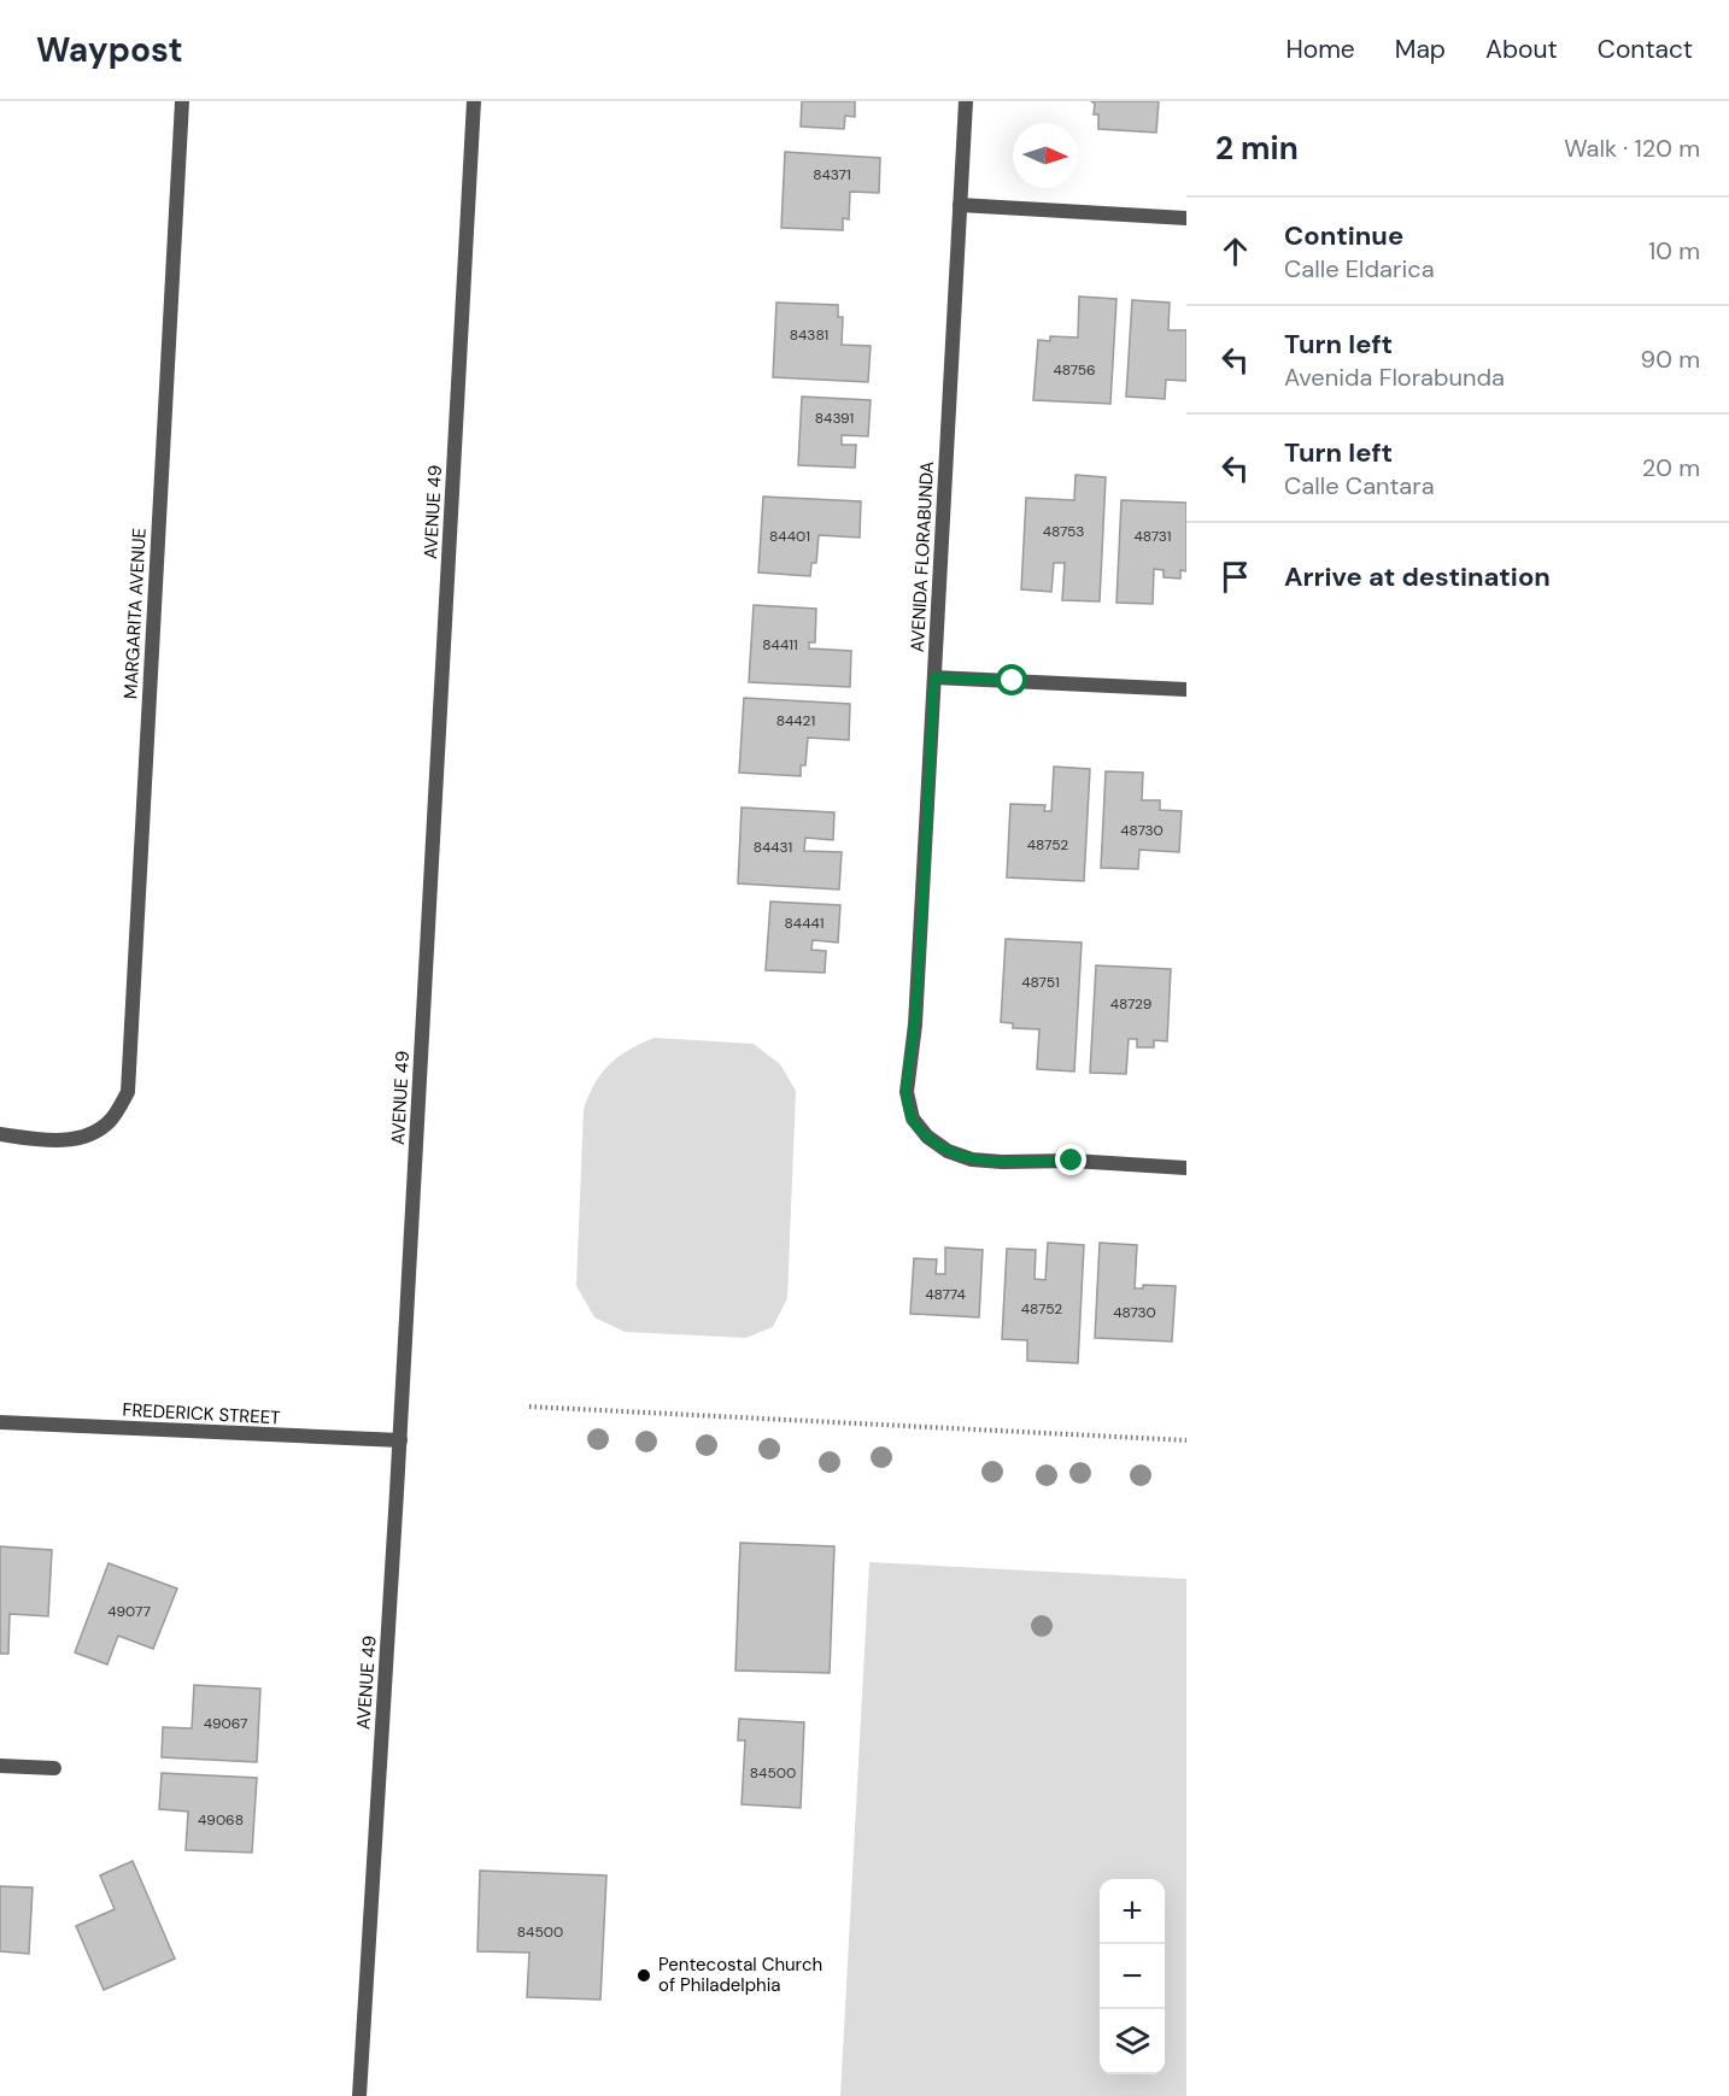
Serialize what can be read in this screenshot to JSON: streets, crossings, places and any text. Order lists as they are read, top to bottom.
{
  "streets": {
    "street": [
      "AVENUE 49",
      "AVENIDA FLORABUNDA",
      "MARGARITA AVENUE",
      "FREDERICK STREET"
    ]
  },
  "crossings": [
    ["AVENUE 49", "FREDERICK STREET"]
  ],
  "places": ["Pentecostal Church of Philadelphia"],
  "house_numbers": [
    "84371",
    "84381",
    "48756",
    "84391",
    "48753",
    "84401",
    "48731",
    "84411",
    "84421",
    "48730",
    "48752",
    "84431",
    "84441",
    "48751",
    "48729",
    "48774",
    "48752",
    "48730",
    "49077",
    "49067",
    "84500",
    "49068",
    "84500"
  ],
  "north": "right",
  "page": {
    "header": "Waypost",
    "nav": [
      "Home",
      "Map",
      "About",
      "Contact"
    ],
    "heading": ["2 min", "Walk · 120 m"],
    "list": [
      ["Continue", "Calle Eldarica", "10 m"],
      ["Turn left", "Avenida Florabunda", "90 m"],
      ["Turn left", "Calle Cantara", "20 m"],
      "Arrive at destination"
    ],
    "map_buttons": ["+", "−"]
  }
}
